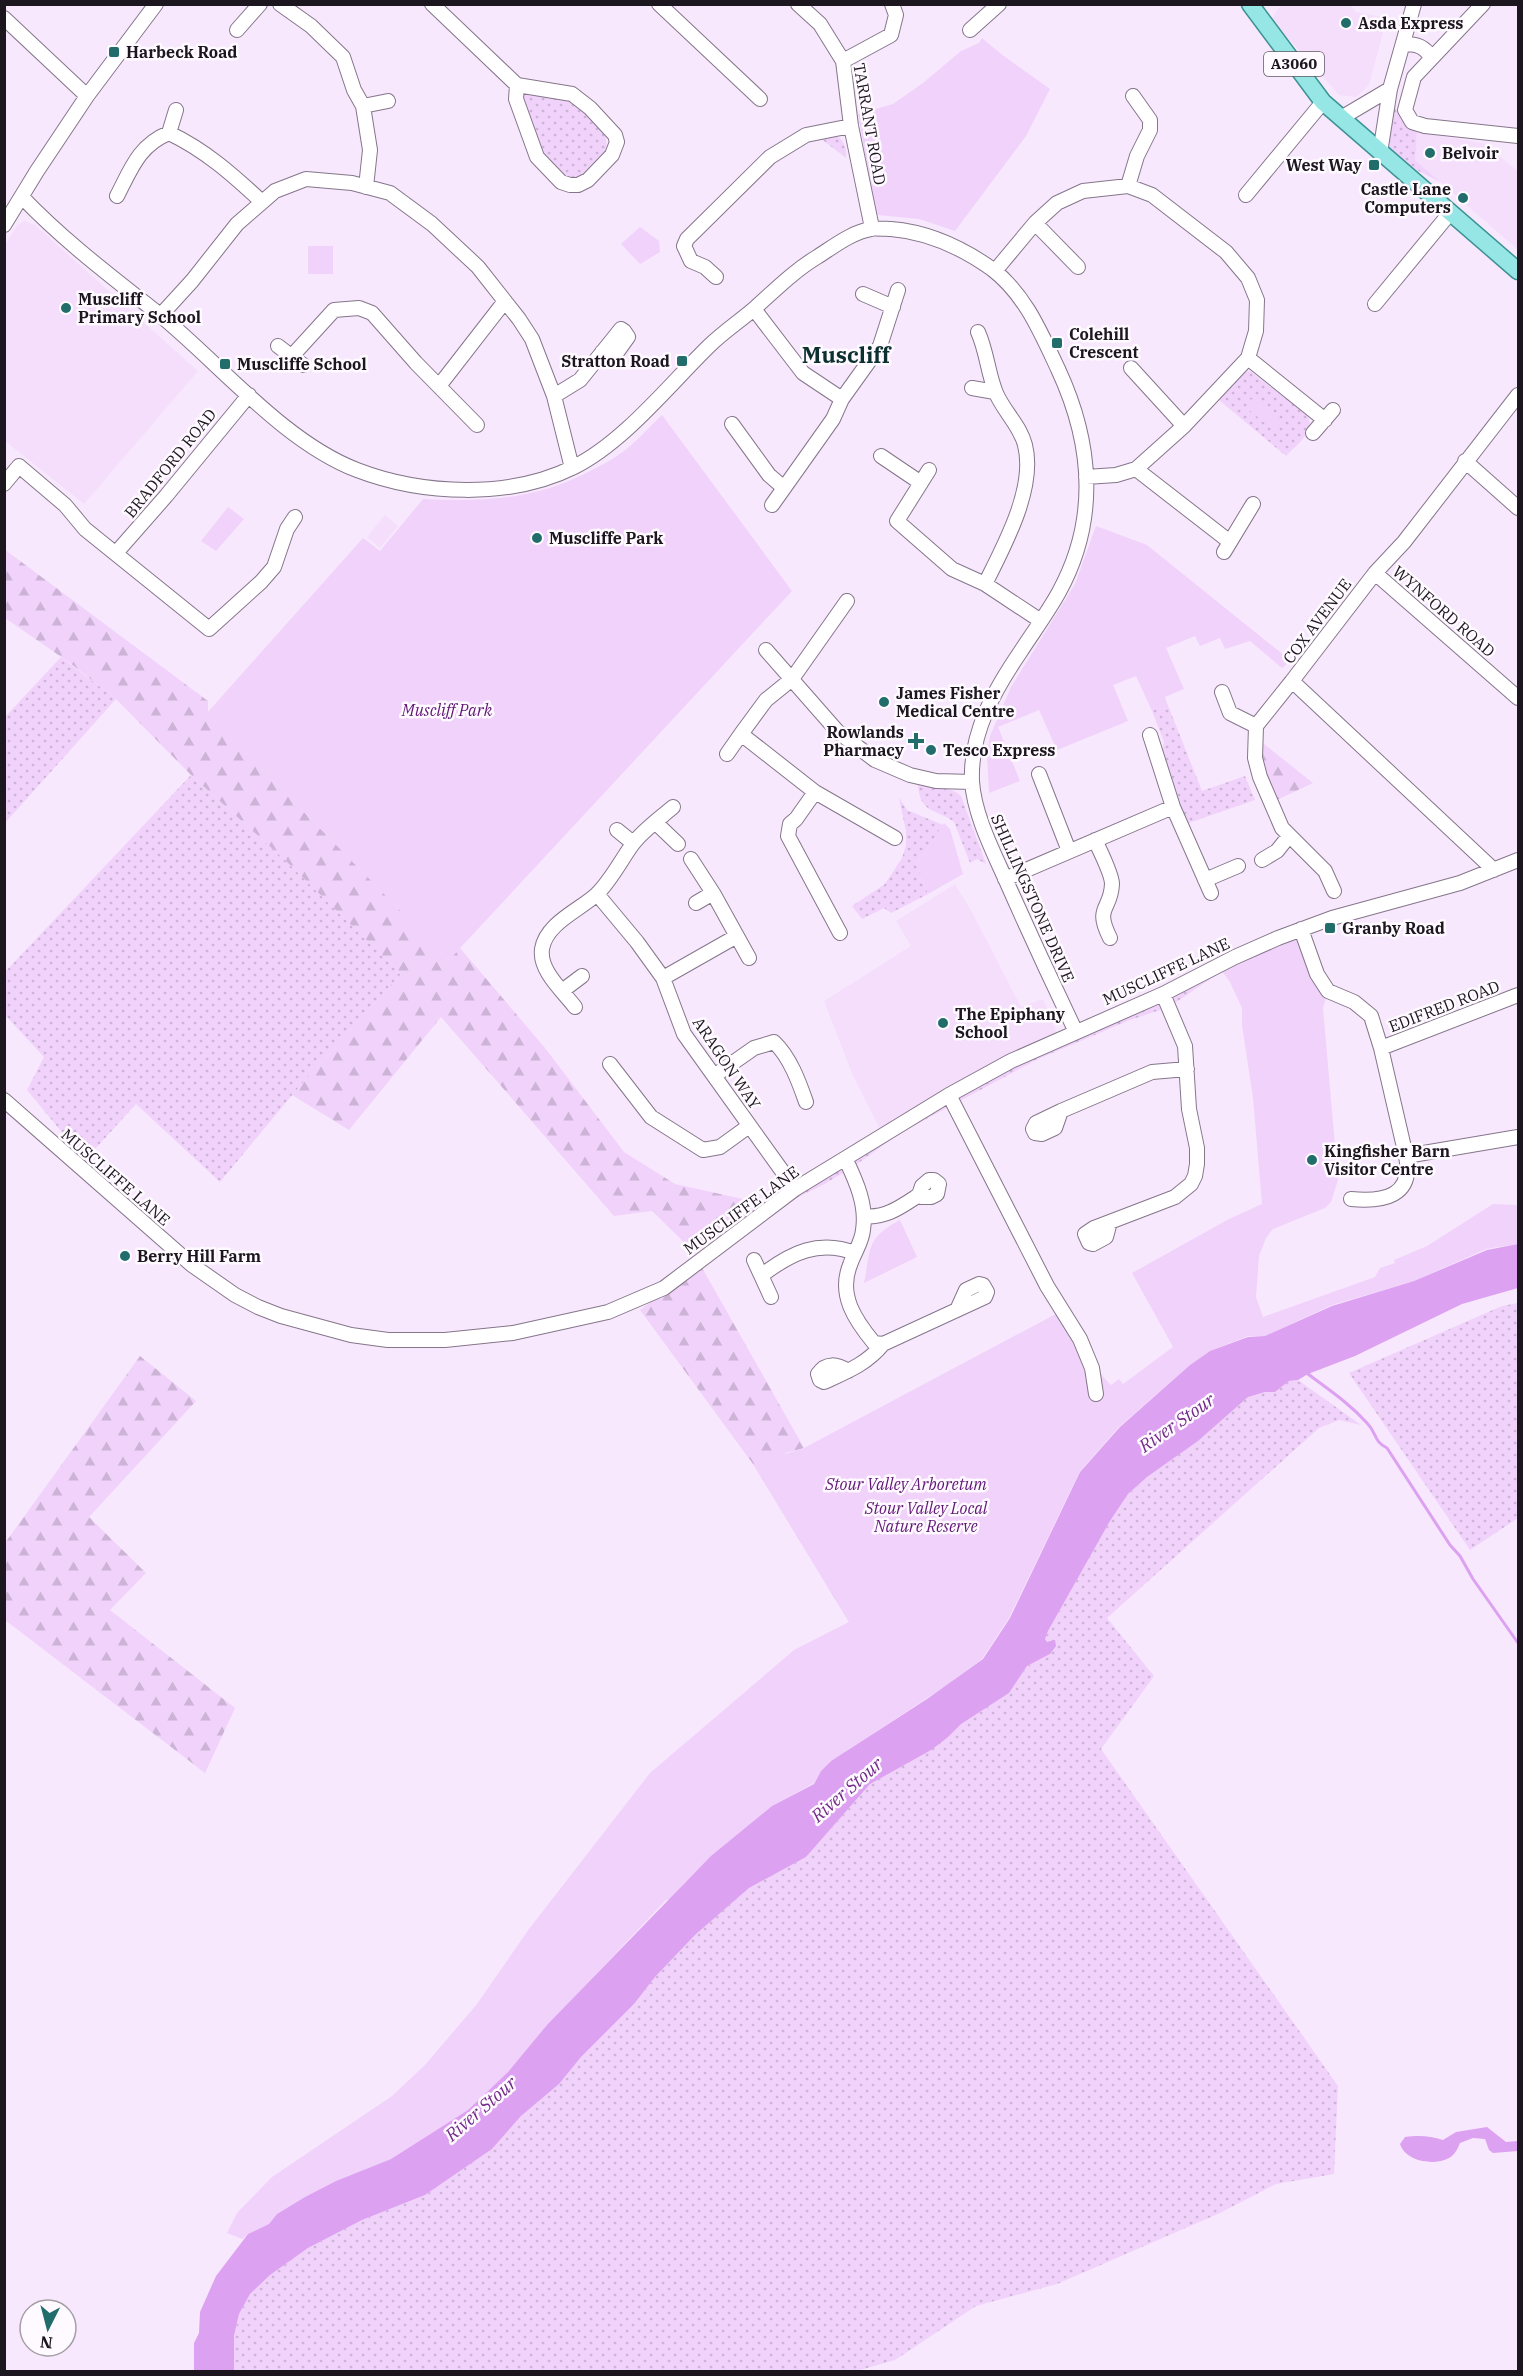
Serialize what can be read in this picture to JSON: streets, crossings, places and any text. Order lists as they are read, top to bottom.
{
  "streets": {
    "main road": ["A3060"],
    "street": [
      "TARRANT ROAD",
      "BRADFORD ROAD",
      "WYNFORD ROAD",
      "COX AVENUE",
      "SHILLINGSTONE DRIVE",
      "MUSCLIFFE LANE",
      "EDIFRED ROAD",
      "ARAGON WAY"
    ]
  },
  "crossings": [
    ["TARRANT ROAD", "SHILLINGSTONE DRIVE"],
    ["BRADFORD ROAD", "SHILLINGSTONE DRIVE"],
    ["WYNFORD ROAD", "COX AVENUE"],
    ["COX AVENUE", "MUSCLIFFE LANE"],
    ["SHILLINGSTONE DRIVE", "MUSCLIFFE LANE"],
    ["MUSCLIFFE LANE", "ARAGON WAY"]
  ],
  "districts": ["Muscliff"],
  "water": ["River Stour"],
  "parks": ["Muscliff Park", "Stour Valley Arboretum", "Stour Valley Local Nature Reserve"],
  "places": {
    "other": [
      "Asda Express",
      "Belvoir",
      "Castle Lane Computers",
      "Muscliff Primary School",
      "Muscliffe Park",
      "James Fisher Medical Centre",
      "Tesco Express",
      "The Epiphany School",
      "Kingfisher Barn Visitor Centre",
      "Berry Hill Farm"
    ],
    "transit": [
      "Harbeck Road",
      "West Way",
      "Colehill Crescent",
      "Stratton Road",
      "Muscliffe School",
      "Granby Road"
    ],
    "health": ["Rowlands Pharmacy"]
  },
  "north": "bottom"
}
